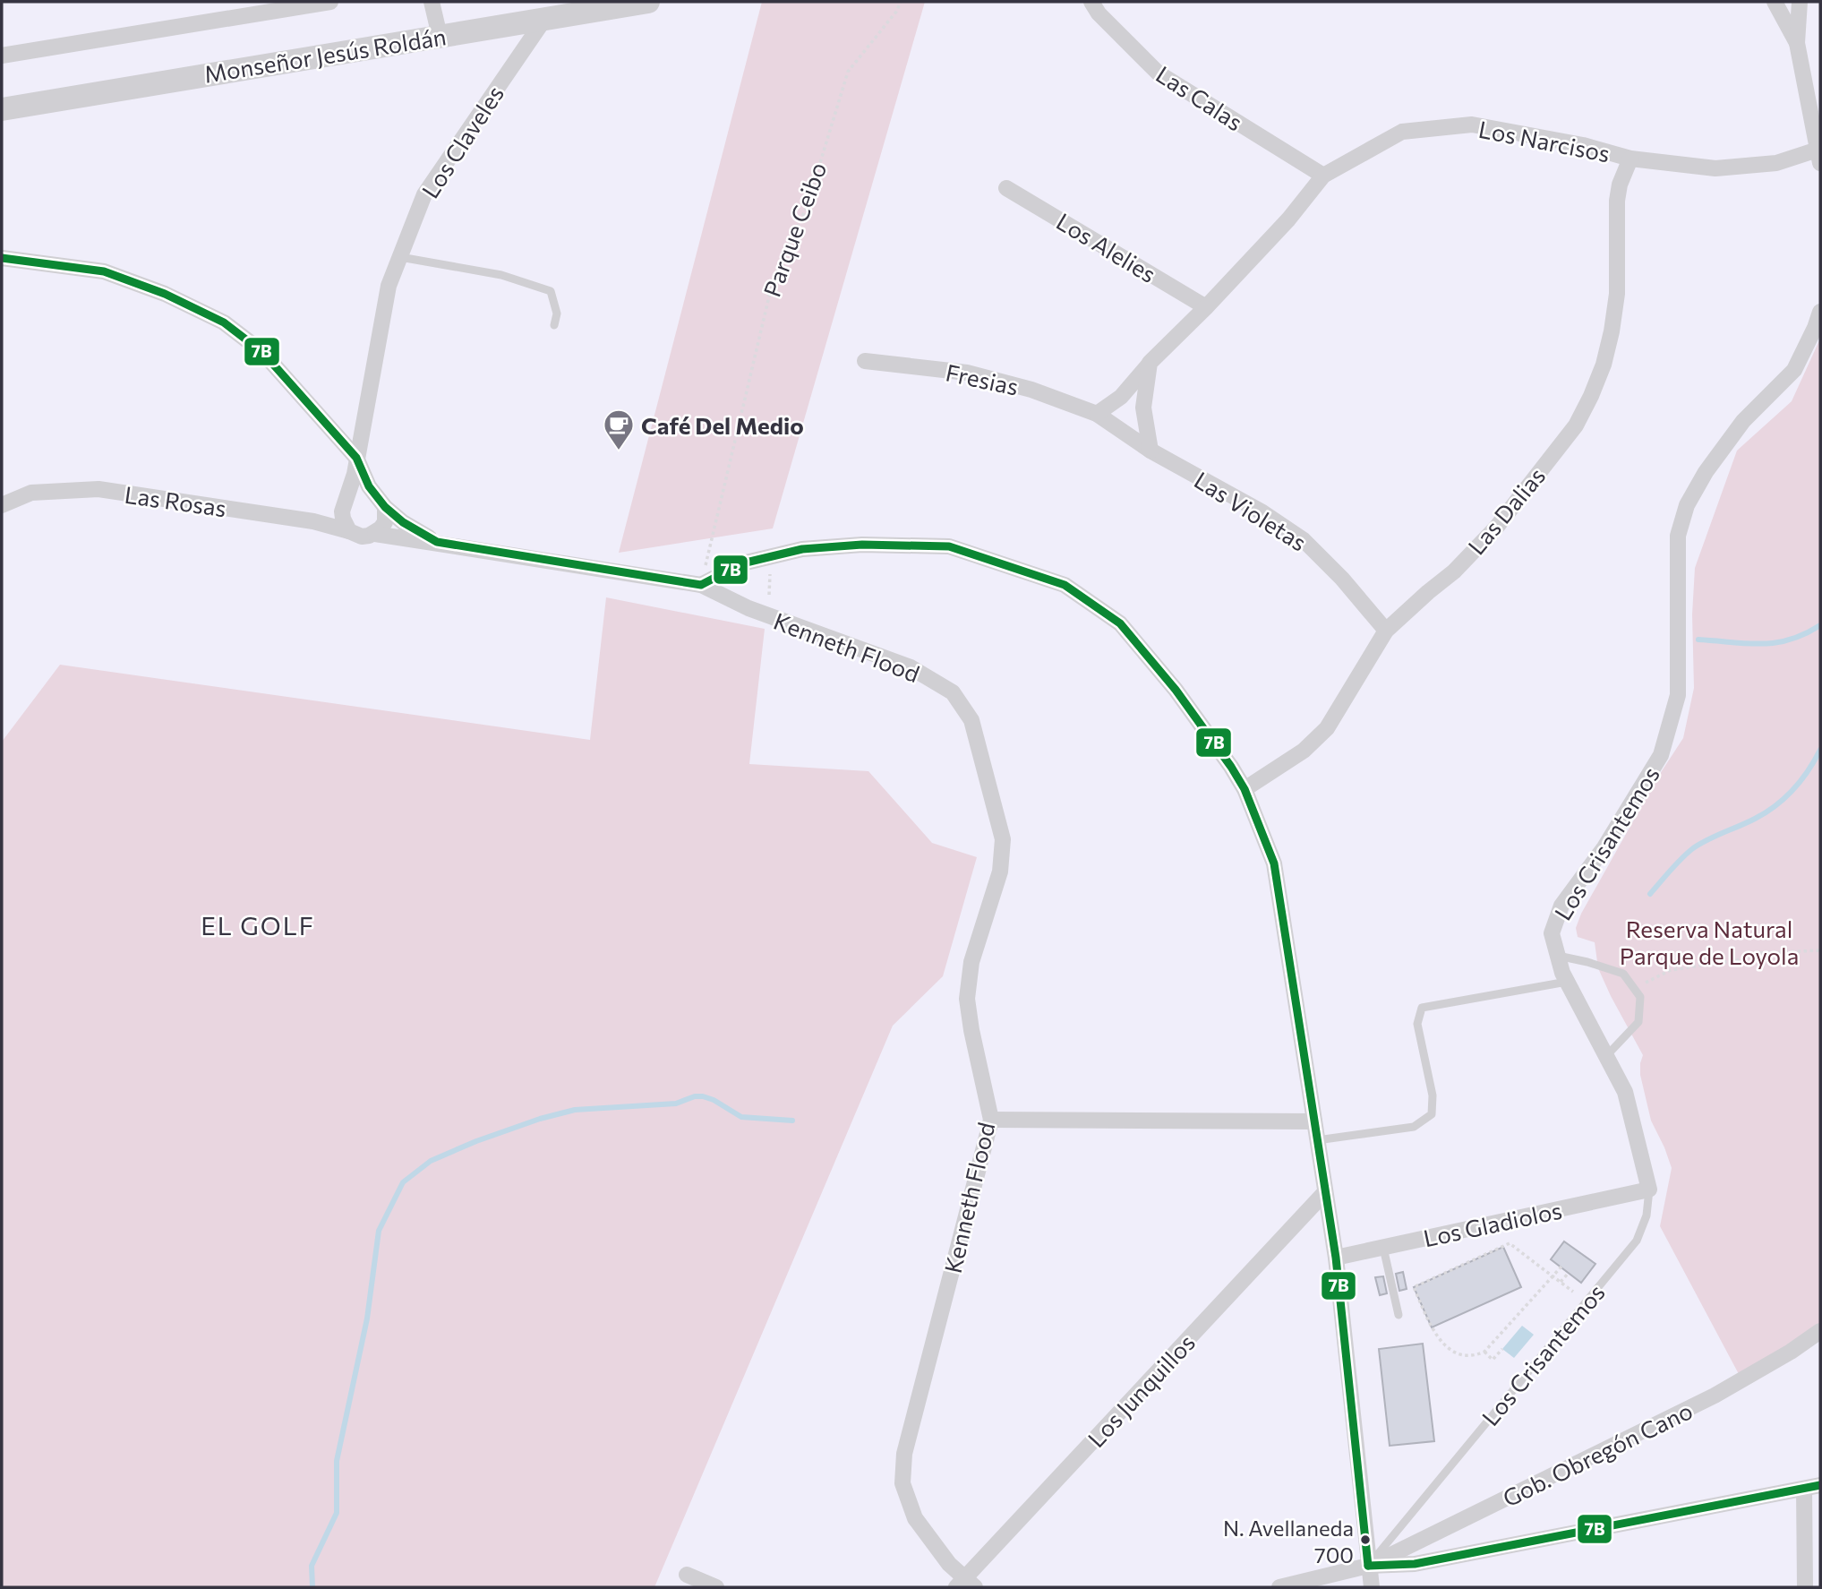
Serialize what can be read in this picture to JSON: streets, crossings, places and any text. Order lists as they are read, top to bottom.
{
  "streets": {
    "street": [
      "Monseñor Jesús Roldán",
      "Las Calas",
      "Los Narcisos",
      "Los Claveles",
      "Los Alelies",
      "Fresias",
      "Las Rosas",
      "Las Violetas",
      "Las Dalias",
      "Kenneth Flood",
      "Los Crisantemos",
      "Los Gladiolos",
      "Los Junquillos",
      "Gob. Obregón Cano"
    ],
    "path": ["Parque Ceibo"]
  },
  "crossings": [
    ["Monseñor Jesús Roldán", "Los Claveles"],
    ["Las Calas", "Los Narcisos"],
    ["Los Narcisos", "Los Alelies"],
    ["Los Narcisos", "Fresias"],
    ["Los Narcisos", "Las Violetas"],
    ["Los Narcisos", "Las Dalias"],
    ["Los Claveles", "Las Rosas"],
    ["Parque Ceibo", "Kenneth Flood"],
    ["Fresias", "Las Violetas"],
    ["Las Violetas", "Las Dalias"],
    ["Kenneth Flood", "Los Junquillos"],
    ["Los Crisantemos", "Los Gladiolos"],
    ["Los Crisantemos", "Gob. Obregón Cano"]
  ],
  "districts": ["EL GOLF"],
  "parks": ["Reserva Natural Parque de Loyola"],
  "places": {
    "cafe": ["Café Del Medio"],
    "other": ["N. Avellaneda 700"]
  },
  "lines": ["transit line 7B"]
}
